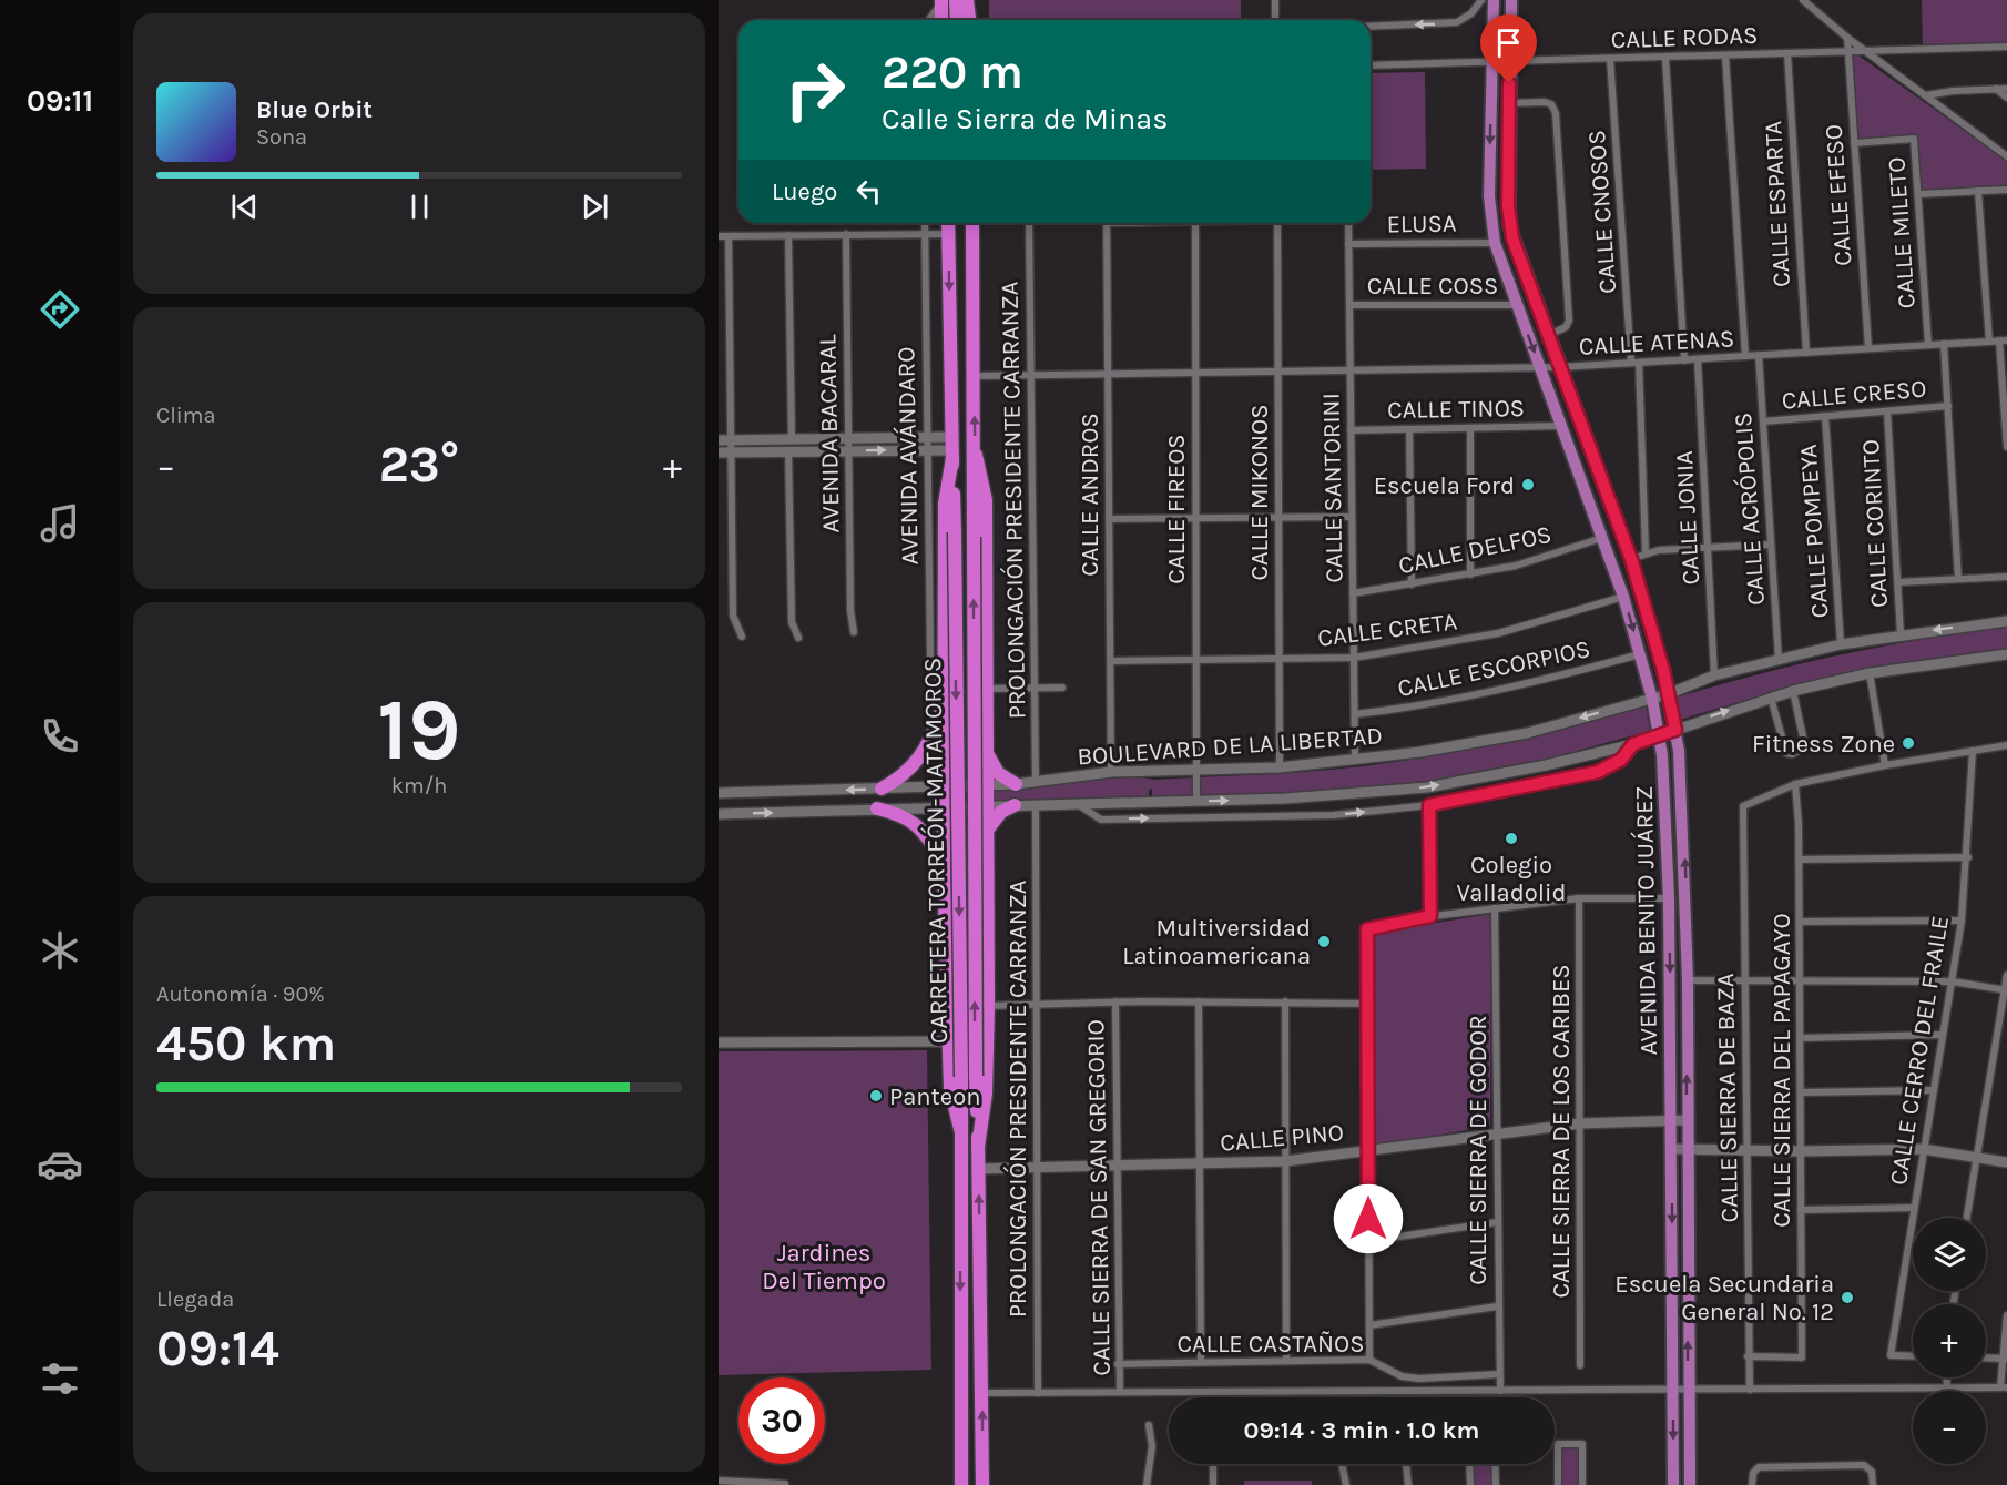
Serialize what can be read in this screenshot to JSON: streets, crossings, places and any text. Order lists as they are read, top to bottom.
{
  "streets": {
    "highway": ["CARRETERA TORREÓN-MATAMOROS"],
    "main road": ["AVENIDA BENITO JUÁREZ"],
    "street": [
      "CALLE RODAS",
      "CALLE EFESO",
      "CALLE ESPARTA",
      "CALLE CNOSOS",
      "ELUSA",
      "CALLE MILETO",
      "CALLE COSS",
      "CALLE ATENAS",
      "CALLE CRESO",
      "CALLE TINOS",
      "AVENIDA BACARAL",
      "AVENIDA AVÁNDARO",
      "CALLE SANTORINI",
      "CALLE MIKONOS",
      "CALLE ANDROS",
      "PROLONGACIÓN PRESIDENTE CARRANZA",
      "CALLE FIREOS",
      "CALLE ACRÓPOLIS",
      "CALLE JONIA",
      "CALLE CORINTO",
      "CALLE POMPEYA",
      "CALLE DELFOS",
      "CALLE CRETA",
      "CALLE ESCORPIOS",
      "BOULEVARD DE LA LIBERTAD",
      "CALLE CERRO DEL FRAILE",
      "CALLE SIERRA DEL PAPAGAYO",
      "CALLE SIERRA DE BAZA",
      "CALLE SIERRA DE LOS CARIBES",
      "CALLE PINO",
      "CALLE SIERRA DE GODOR",
      "CALLE SIERRA DE SAN GREGORIO",
      "CALLE CASTAÑOS"
    ]
  },
  "crossings": [
    ["CALLE RODAS", "CALLE EFESO"],
    ["CALLE RODAS", "CALLE ESPARTA"],
    ["CALLE RODAS", "CALLE CNOSOS"],
    ["CALLE RODAS", "AVENIDA BENITO JUÁREZ"],
    ["CALLE EFESO", "CALLE MILETO"],
    ["CALLE EFESO", "CALLE ATENAS"],
    ["CALLE ESPARTA", "CALLE ATENAS"],
    ["CALLE CNOSOS", "CALLE ATENAS"],
    ["ELUSA", "CALLE SANTORINI"],
    ["ELUSA", "AVENIDA BENITO JUÁREZ"],
    ["CALLE MILETO", "CALLE ATENAS"],
    ["CALLE COSS", "CALLE SANTORINI"],
    ["CALLE COSS", "AVENIDA BENITO JUÁREZ"],
    ["CALLE ATENAS", "CALLE SANTORINI"],
    ["CALLE ATENAS", "CALLE MIKONOS"],
    ["CALLE ATENAS", "CALLE ANDROS"],
    ["CALLE ATENAS", "PROLONGACIÓN PRESIDENTE CARRANZA"],
    ["CALLE ATENAS", "CALLE FIREOS"],
    ["CALLE ATENAS", "CALLE ACRÓPOLIS"],
    ["CALLE ATENAS", "CALLE JONIA"],
    ["CALLE ATENAS", "AVENIDA BENITO JUÁREZ"],
    ["CALLE CRESO", "CALLE ACRÓPOLIS"],
    ["CALLE CRESO", "CALLE CORINTO"],
    ["CALLE CRESO", "CALLE POMPEYA"],
    ["CALLE TINOS", "CALLE SANTORINI"],
    ["CALLE TINOS", "AVENIDA BENITO JUÁREZ"],
    ["CALLE SANTORINI", "CALLE DELFOS"],
    ["CALLE SANTORINI", "CALLE CRETA"],
    ["CALLE SANTORINI", "CALLE ESCORPIOS"],
    ["CALLE SANTORINI", "BOULEVARD DE LA LIBERTAD"],
    ["CALLE MIKONOS", "CALLE CRETA"],
    ["CALLE MIKONOS", "BOULEVARD DE LA LIBERTAD"],
    ["CALLE ANDROS", "CALLE CRETA"],
    ["CALLE ANDROS", "BOULEVARD DE LA LIBERTAD"],
    ["PROLONGACIÓN PRESIDENTE CARRANZA", "BOULEVARD DE LA LIBERTAD"],
    ["PROLONGACIÓN PRESIDENTE CARRANZA", "CALLE PINO"],
    ["CALLE FIREOS", "CALLE CRETA"],
    ["CALLE FIREOS", "BOULEVARD DE LA LIBERTAD"],
    ["CALLE ACRÓPOLIS", "BOULEVARD DE LA LIBERTAD"],
    ["CALLE JONIA", "BOULEVARD DE LA LIBERTAD"],
    ["CALLE CORINTO", "BOULEVARD DE LA LIBERTAD"],
    ["CALLE POMPEYA", "BOULEVARD DE LA LIBERTAD"],
    ["CALLE DELFOS", "AVENIDA BENITO JUÁREZ"],
    ["CALLE CRETA", "AVENIDA BENITO JUÁREZ"],
    ["CALLE ESCORPIOS", "AVENIDA BENITO JUÁREZ"],
    ["BOULEVARD DE LA LIBERTAD", "AVENIDA BENITO JUÁREZ"],
    ["AVENIDA BENITO JUÁREZ", "CALLE PINO"],
    ["CALLE SIERRA DEL PAPAGAYO", "CALLE SIERRA DE BAZA"],
    ["CALLE SIERRA DE LOS CARIBES", "CALLE PINO"],
    ["CALLE PINO", "CALLE SIERRA DE GODOR"],
    ["CALLE PINO", "CALLE SIERRA DE SAN GREGORIO"],
    ["CALLE SIERRA DE GODOR", "CALLE CASTAÑOS"],
    ["CALLE SIERRA DE SAN GREGORIO", "CALLE CASTAÑOS"]
  ],
  "parks": ["Jardines Del Tiempo"],
  "places": [
    "Escuela Ford",
    "Fitness Zone",
    "Colegio Valladolid",
    "Multiversidad Latinoamericana",
    "Panteon",
    "Escuela Secundaria General No. 12"
  ],
  "page": {
    "tabs": "09:11",
    "turn": ["220 m", "Calle Sierra de Minas"],
    "song": ["Blue Orbit", "Sona"],
    "then": "Luego",
    "tile": [
      "Clima",
      ["19", "km/h"],
      ["Autonomía · 90%", "450 km"],
      ["Llegada", "09:14"]
    ],
    "heat": ["−", "23°", "+"],
    "map_buttons": ["+", "−"],
    "limit": "30",
    "trip": "09:14 · 3 min · 1.0 km"
  }
}
